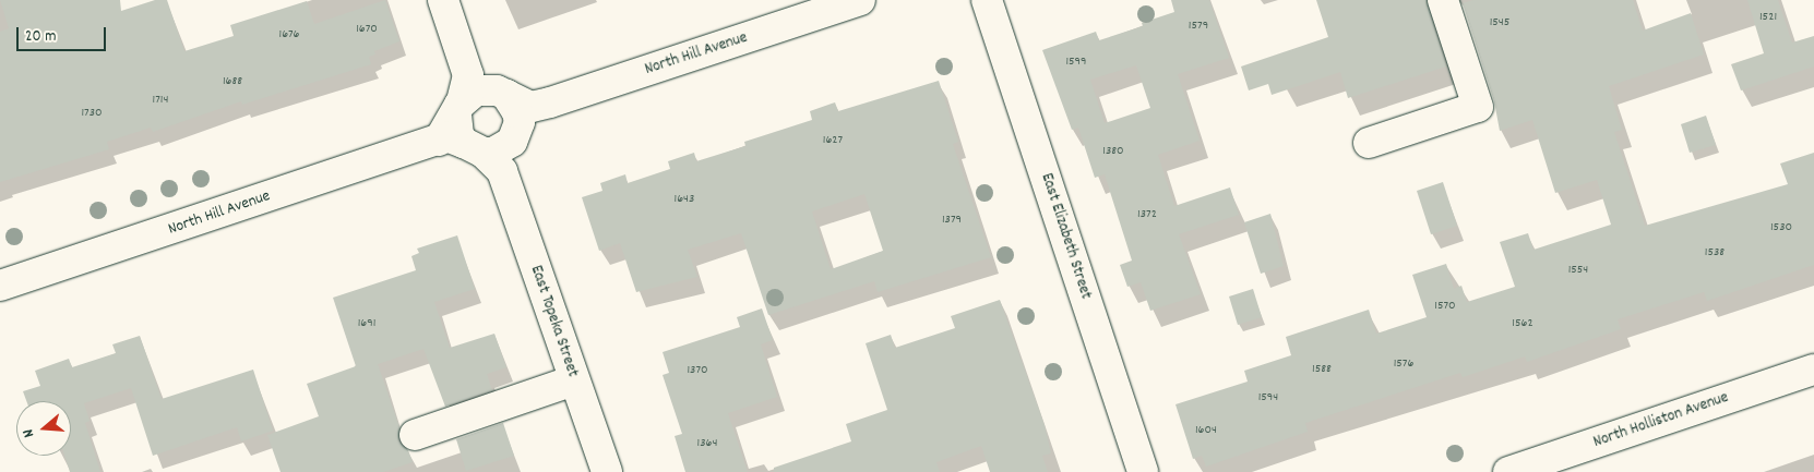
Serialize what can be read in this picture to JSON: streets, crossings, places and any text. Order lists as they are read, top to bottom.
{
  "streets": {
    "street": [
      "North Hill Avenue",
      "East Elizabeth Street",
      "East Topeka Street",
      "North Holliston Avenue"
    ]
  },
  "crossings": [
    ["North Hill Avenue", "East Topeka Street"]
  ],
  "house_numbers": [
    "1521",
    "1545",
    "1579",
    "1670",
    "1676",
    "1599",
    "1688",
    "1714",
    "1730",
    "1627",
    "1380",
    "1643",
    "1372",
    "1379",
    "1530",
    "1538",
    "1554",
    "1570",
    "1691",
    "1562",
    "1576",
    "1588",
    "1370",
    "1594",
    "1604",
    "1364"
  ],
  "scale_bar": "20 m",
  "north": "left"
}
